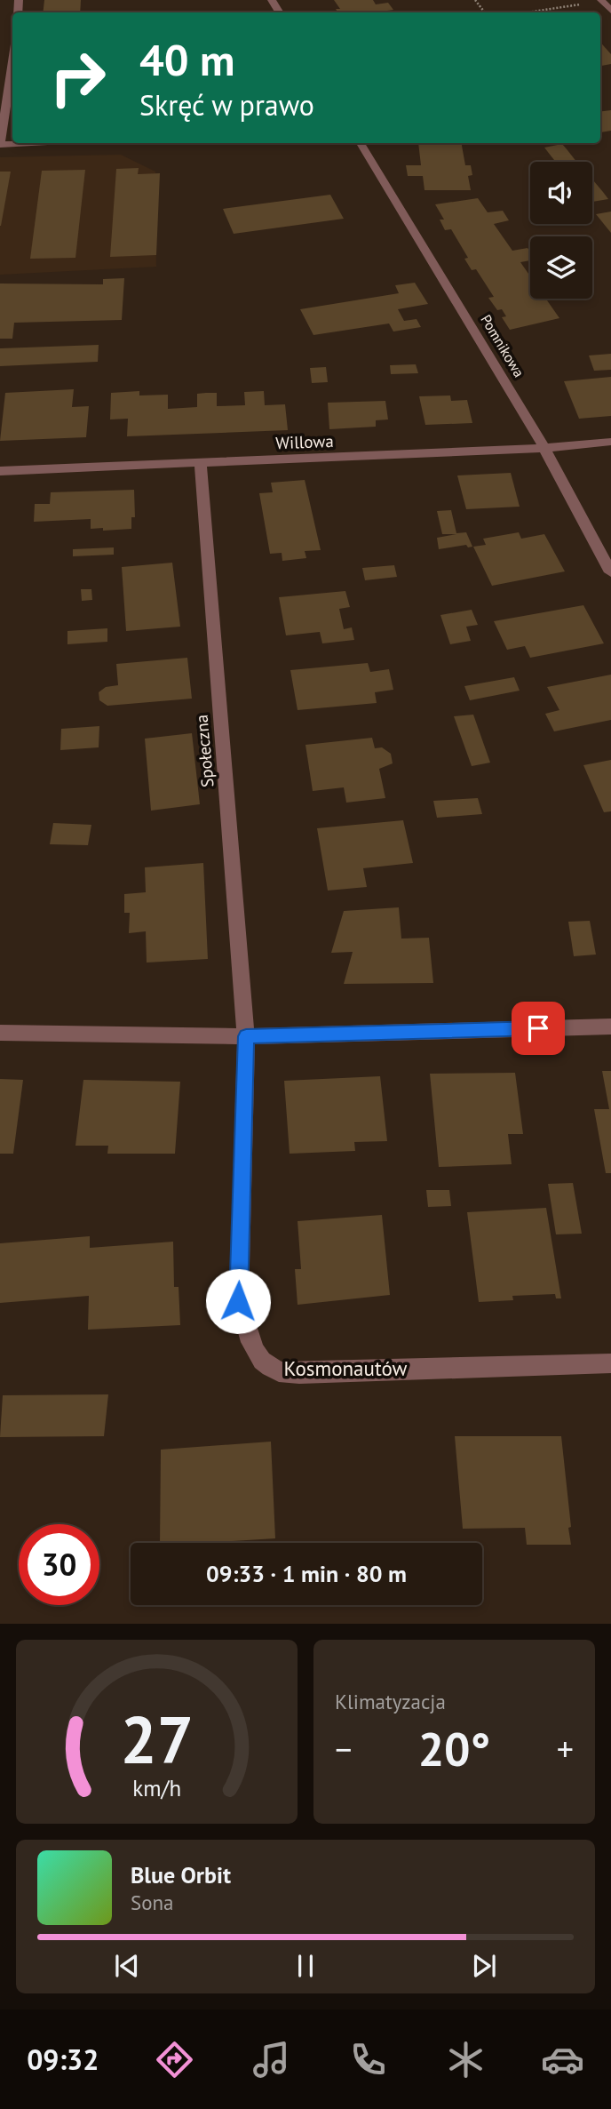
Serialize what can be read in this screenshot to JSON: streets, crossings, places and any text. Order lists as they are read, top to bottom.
{
  "streets": {
    "street": [
      "Pomnikowa",
      "Willowa",
      "Społeczna",
      "Kosmonautów"
    ]
  },
  "crossings": [
    ["Pomnikowa", "Willowa"],
    ["Willowa", "Społeczna"],
    ["Społeczna", "Kosmonautów"]
  ],
  "page": {
    "turn": ["40 m", "Skręć w prawo"],
    "limit": "30",
    "trip": "09:33 · 1 min · 80 m",
    "tile": "Klimatyzacja",
    "heat": ["−", "20°", "+"],
    "song": ["Blue Orbit", "Sona"],
    "tabs": "09:32",
    "gauge": ["27", "km/h"]
  }
}
